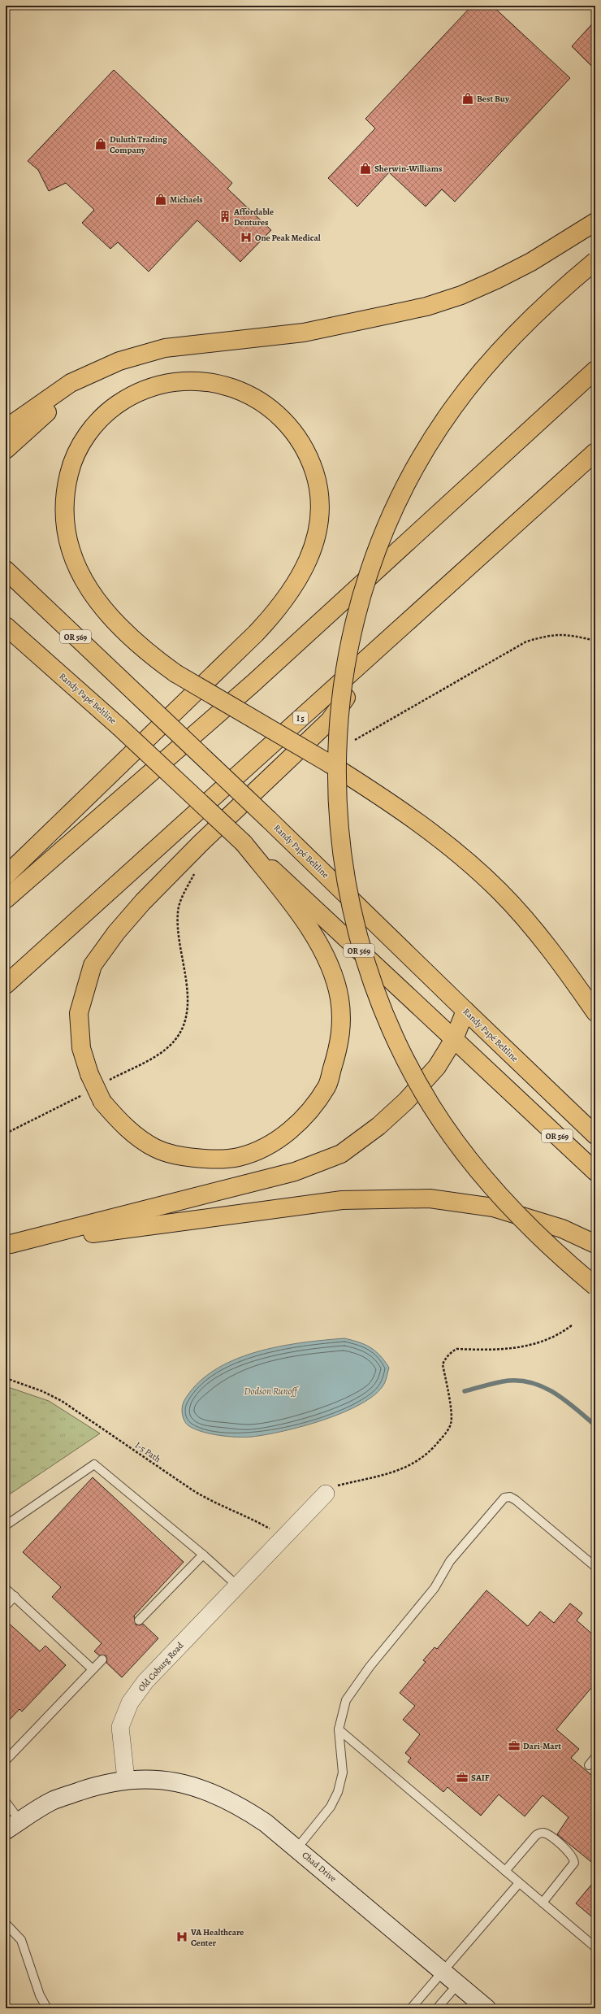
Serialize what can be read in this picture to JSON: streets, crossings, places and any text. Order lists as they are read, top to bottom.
{
  "streets": {
    "main road": ["OR 569", "Randy Papé Beltline", "I 5"],
    "street": ["Old Coburg Road", "Chad Drive"],
    "path": ["I-5 Path"]
  },
  "crossings": [
    ["I-5 Path", "Old Coburg Road"],
    ["Old Coburg Road", "Chad Drive"]
  ],
  "water": ["Dodson Runoff"],
  "places": {
    "shop": [
      "Best Buy",
      "Duluth Trading Company",
      "Sherwin-Williams",
      "Michaels"
    ],
    "building": ["Affordable Dentures"],
    "hospital": ["One Peak Medical", "VA Healthcare Center"],
    "office": ["Dari-Mart", "SAIF"]
  }
}
